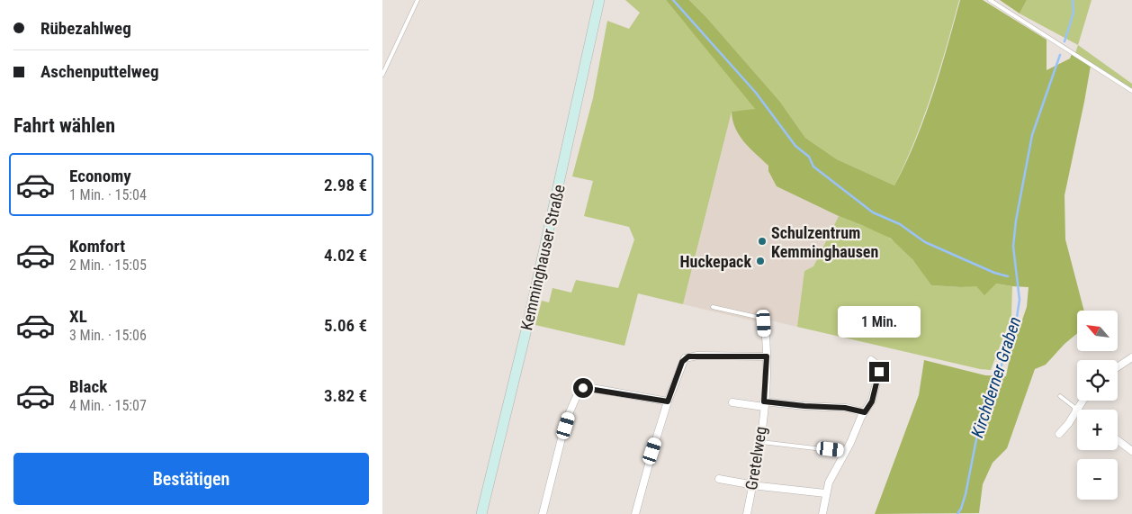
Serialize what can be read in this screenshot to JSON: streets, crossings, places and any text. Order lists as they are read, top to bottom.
{
  "streets": {
    "main road": ["Kemminghauser Straße"],
    "street": ["Gretelweg"]
  },
  "water": ["Kirchderner Graben"],
  "places": ["Schulzentrum Kemminghausen", "Huckepack"],
  "north": "top left",
  "page": {
    "banner": ["Rübezahlweg", "Aschenputtelweg"],
    "heading": "Fahrt wählen",
    "list": [
      {
        "name": "Economy",
        "note": "1 Min. · 15:04",
        "value": "2.98 €"
      },
      {
        "name": "Komfort",
        "note": "2 Min. · 15:05",
        "value": "4.02 €"
      },
      {
        "name": "XL",
        "note": "3 Min. · 15:06",
        "value": "5.06 €"
      },
      {
        "name": "Black",
        "note": "4 Min. · 15:07",
        "value": "3.82 €"
      }
    ],
    "bubble": "1 Min.",
    "map_buttons": ["+", "−"],
    "buttons": "Bestätigen"
  }
}
